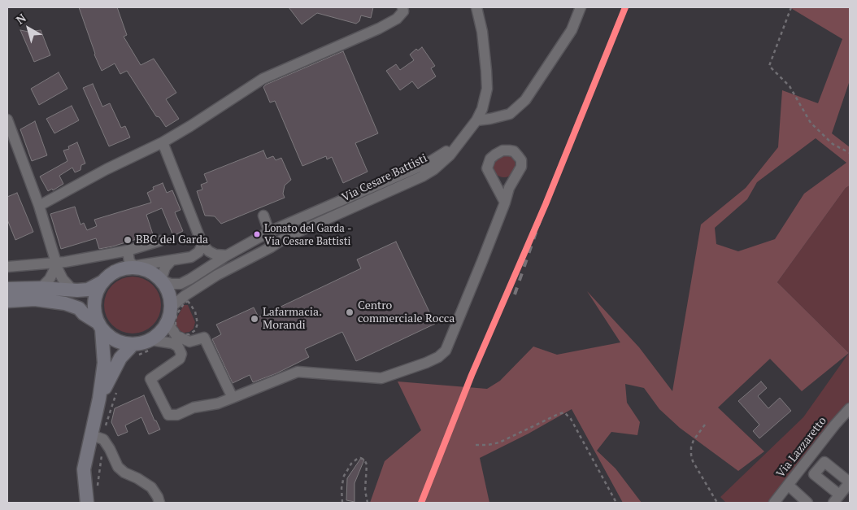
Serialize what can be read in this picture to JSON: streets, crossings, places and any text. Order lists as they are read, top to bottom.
{
  "streets": {
    "street": ["Via Cesare Battisti", "Via Lazzaretto"]
  },
  "places": [
    "Lonato del Garda - Via Cesare Battisti",
    "BBC del Garda",
    "Centro commerciale Rocca",
    "Lafarmacia. Morandi"
  ],
  "north": "top left"
}
